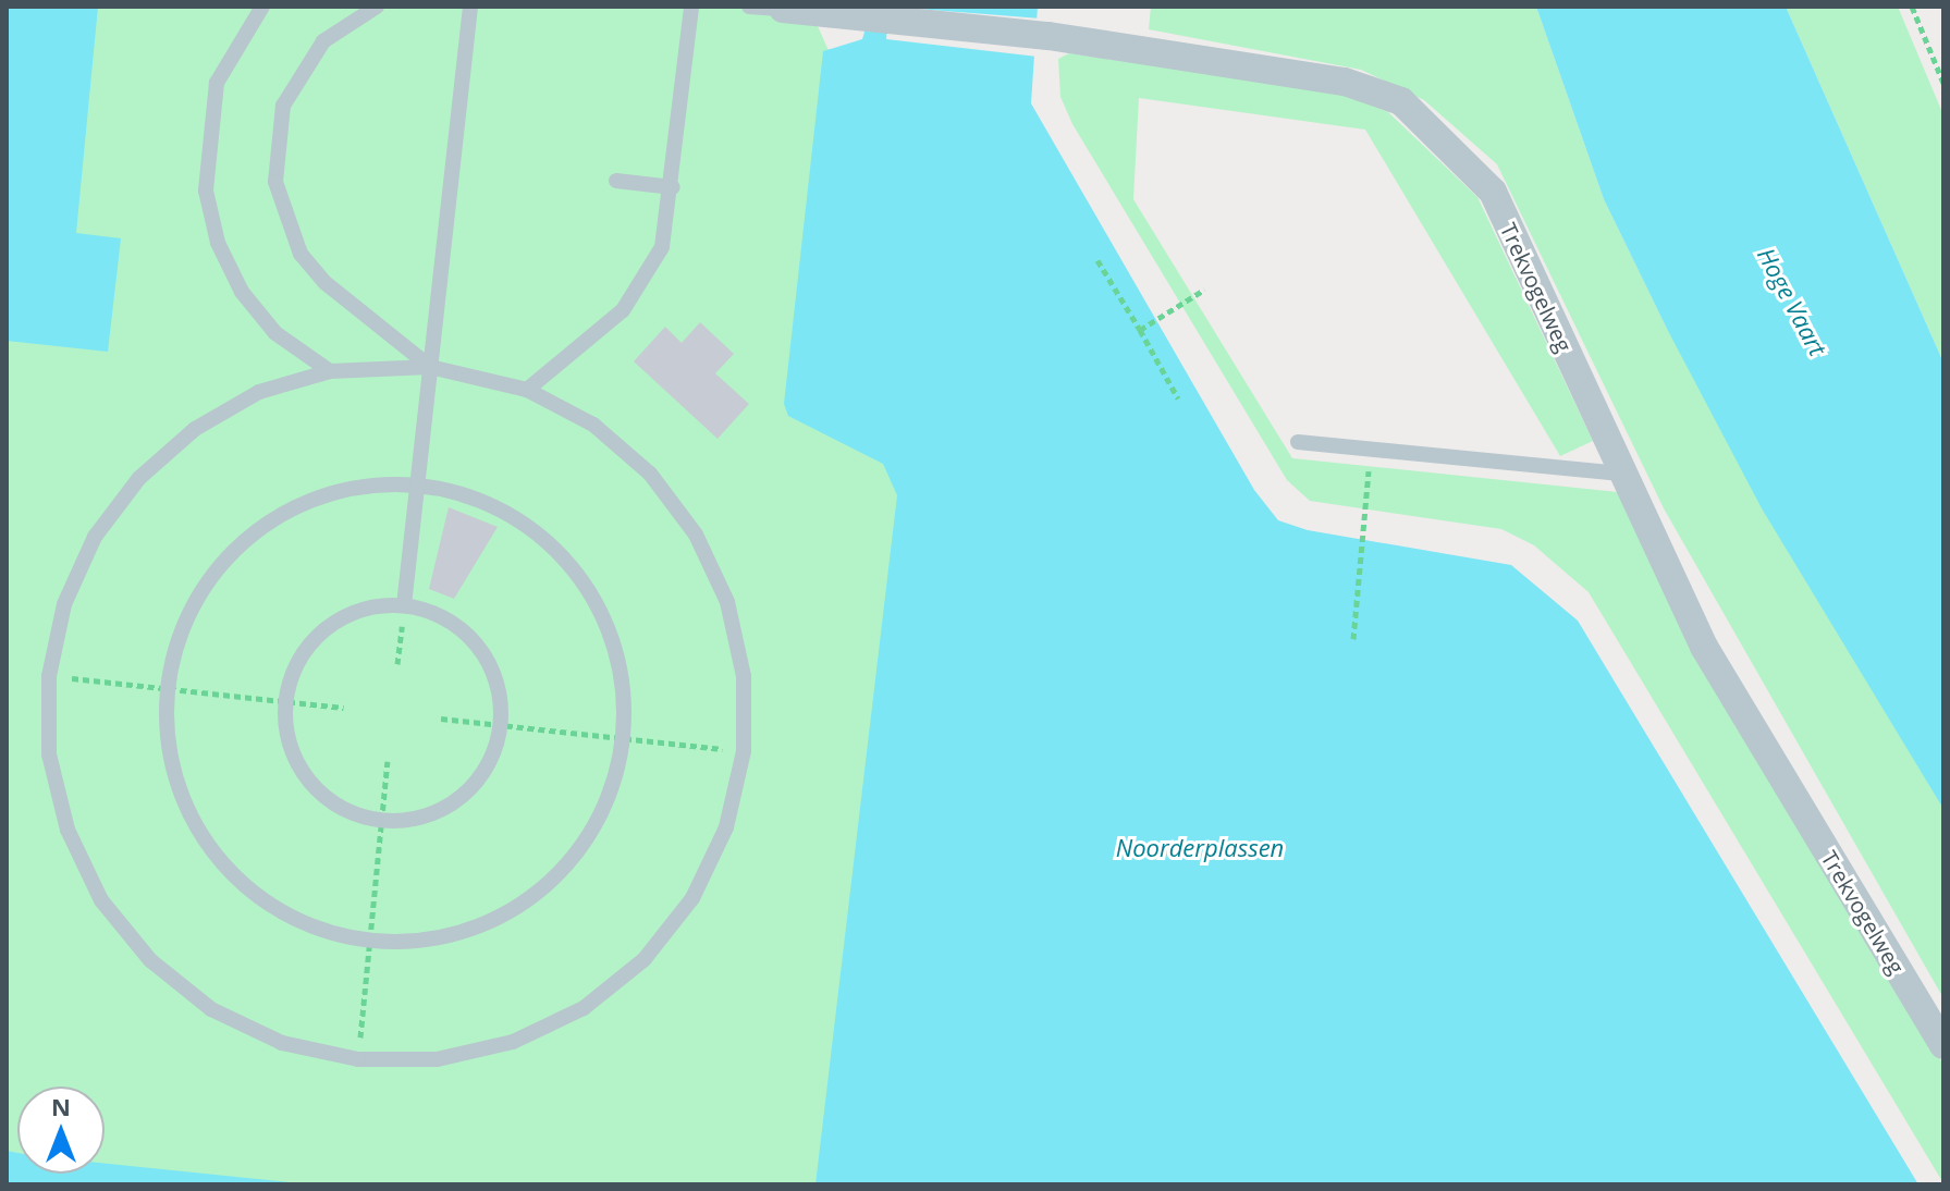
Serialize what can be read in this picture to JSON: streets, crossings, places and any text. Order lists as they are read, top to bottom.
{
  "streets": {
    "street": ["Trekvogelweg"]
  },
  "water": ["Hoge Vaart", "Noorderplassen"],
  "north": "top"
}
